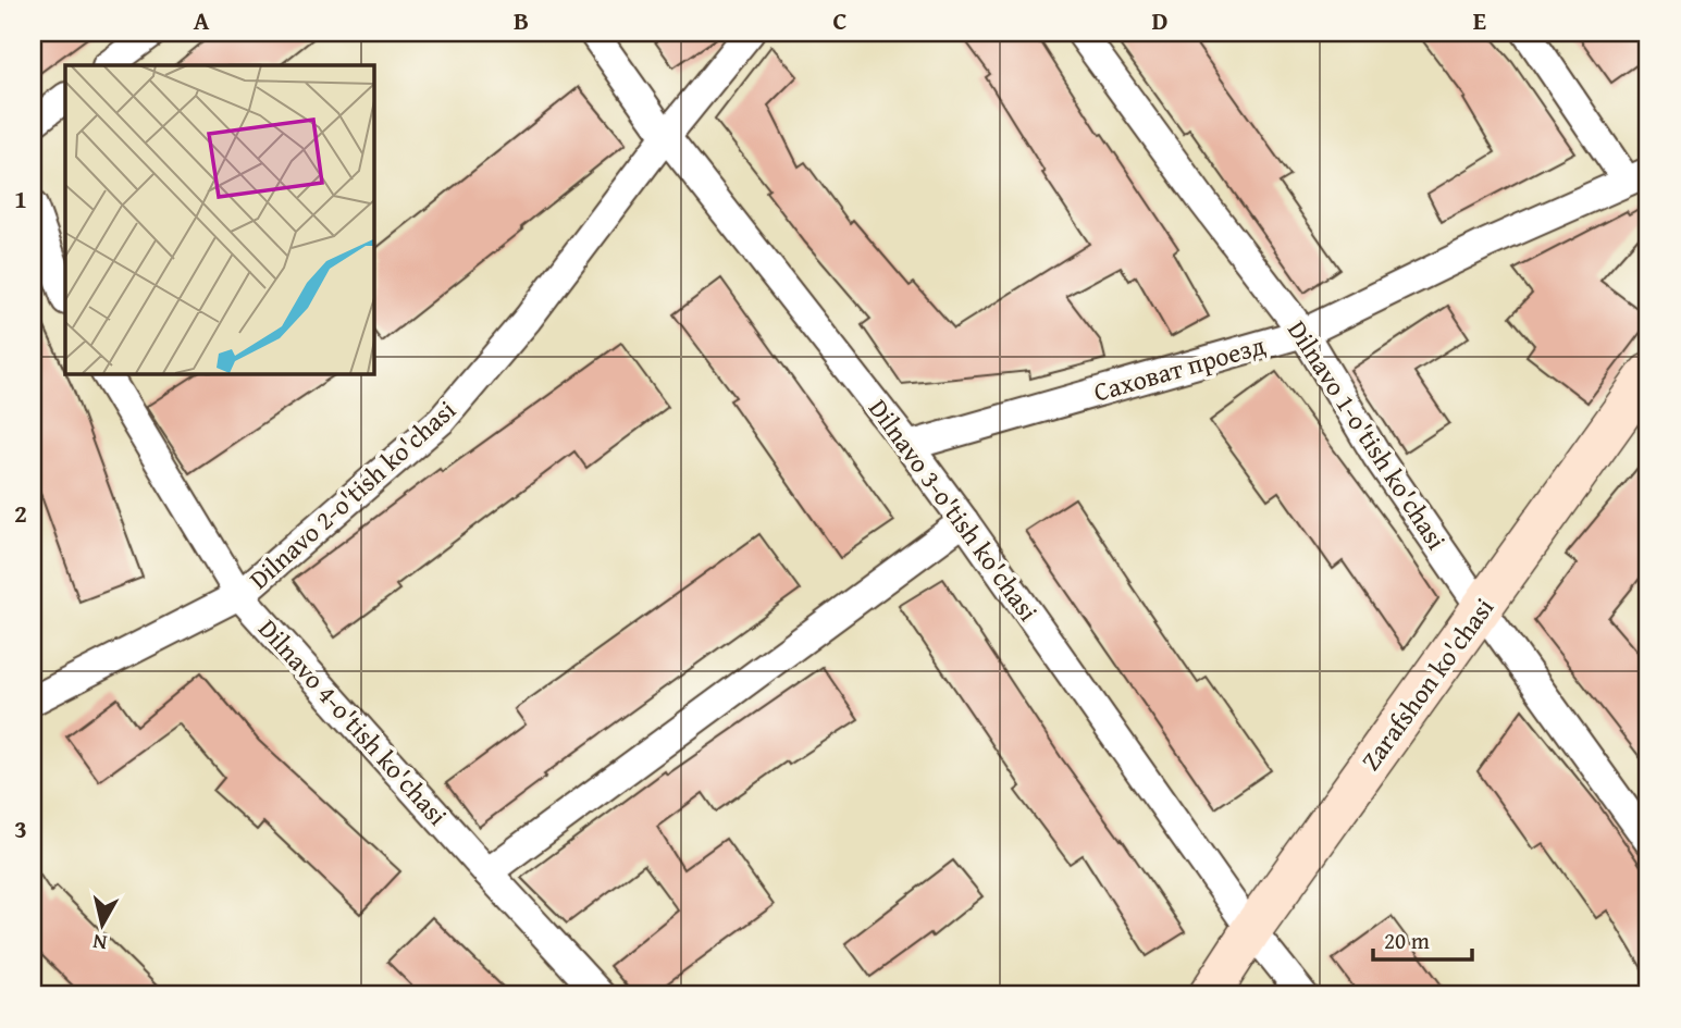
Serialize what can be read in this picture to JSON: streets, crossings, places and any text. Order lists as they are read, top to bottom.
{
  "streets": {
    "street": [
      "Саховат проезд",
      "Dilnavo 1-o'tish ko'chasi",
      "Dilnavo 2-o'tish ko'chasi",
      "Dilnavo 3-o'tish ko'chasi",
      "Zarafshon ko'chasi",
      "Dilnavo 4-o'tish ko'chasi"
    ]
  },
  "crossings": [
    ["Саховат проезд", "Dilnavo 1-o'tish ko'chasi"],
    ["Саховат проезд", "Dilnavo 3-o'tish ko'chasi"],
    ["Dilnavo 1-o'tish ko'chasi", "Zarafshon ko'chasi"],
    ["Dilnavo 2-o'tish ko'chasi", "Dilnavo 3-o'tish ko'chasi"],
    ["Dilnavo 2-o'tish ko'chasi", "Dilnavo 4-o'tish ko'chasi"],
    ["Dilnavo 3-o'tish ko'chasi", "Zarafshon ko'chasi"]
  ],
  "scale_bar": "20 m",
  "north": "bottom",
  "grid": {
    "columns": [
      "A",
      "B",
      "C",
      "D",
      "E"
    ],
    "rows": ["1", "2", "3"]
  }
}
